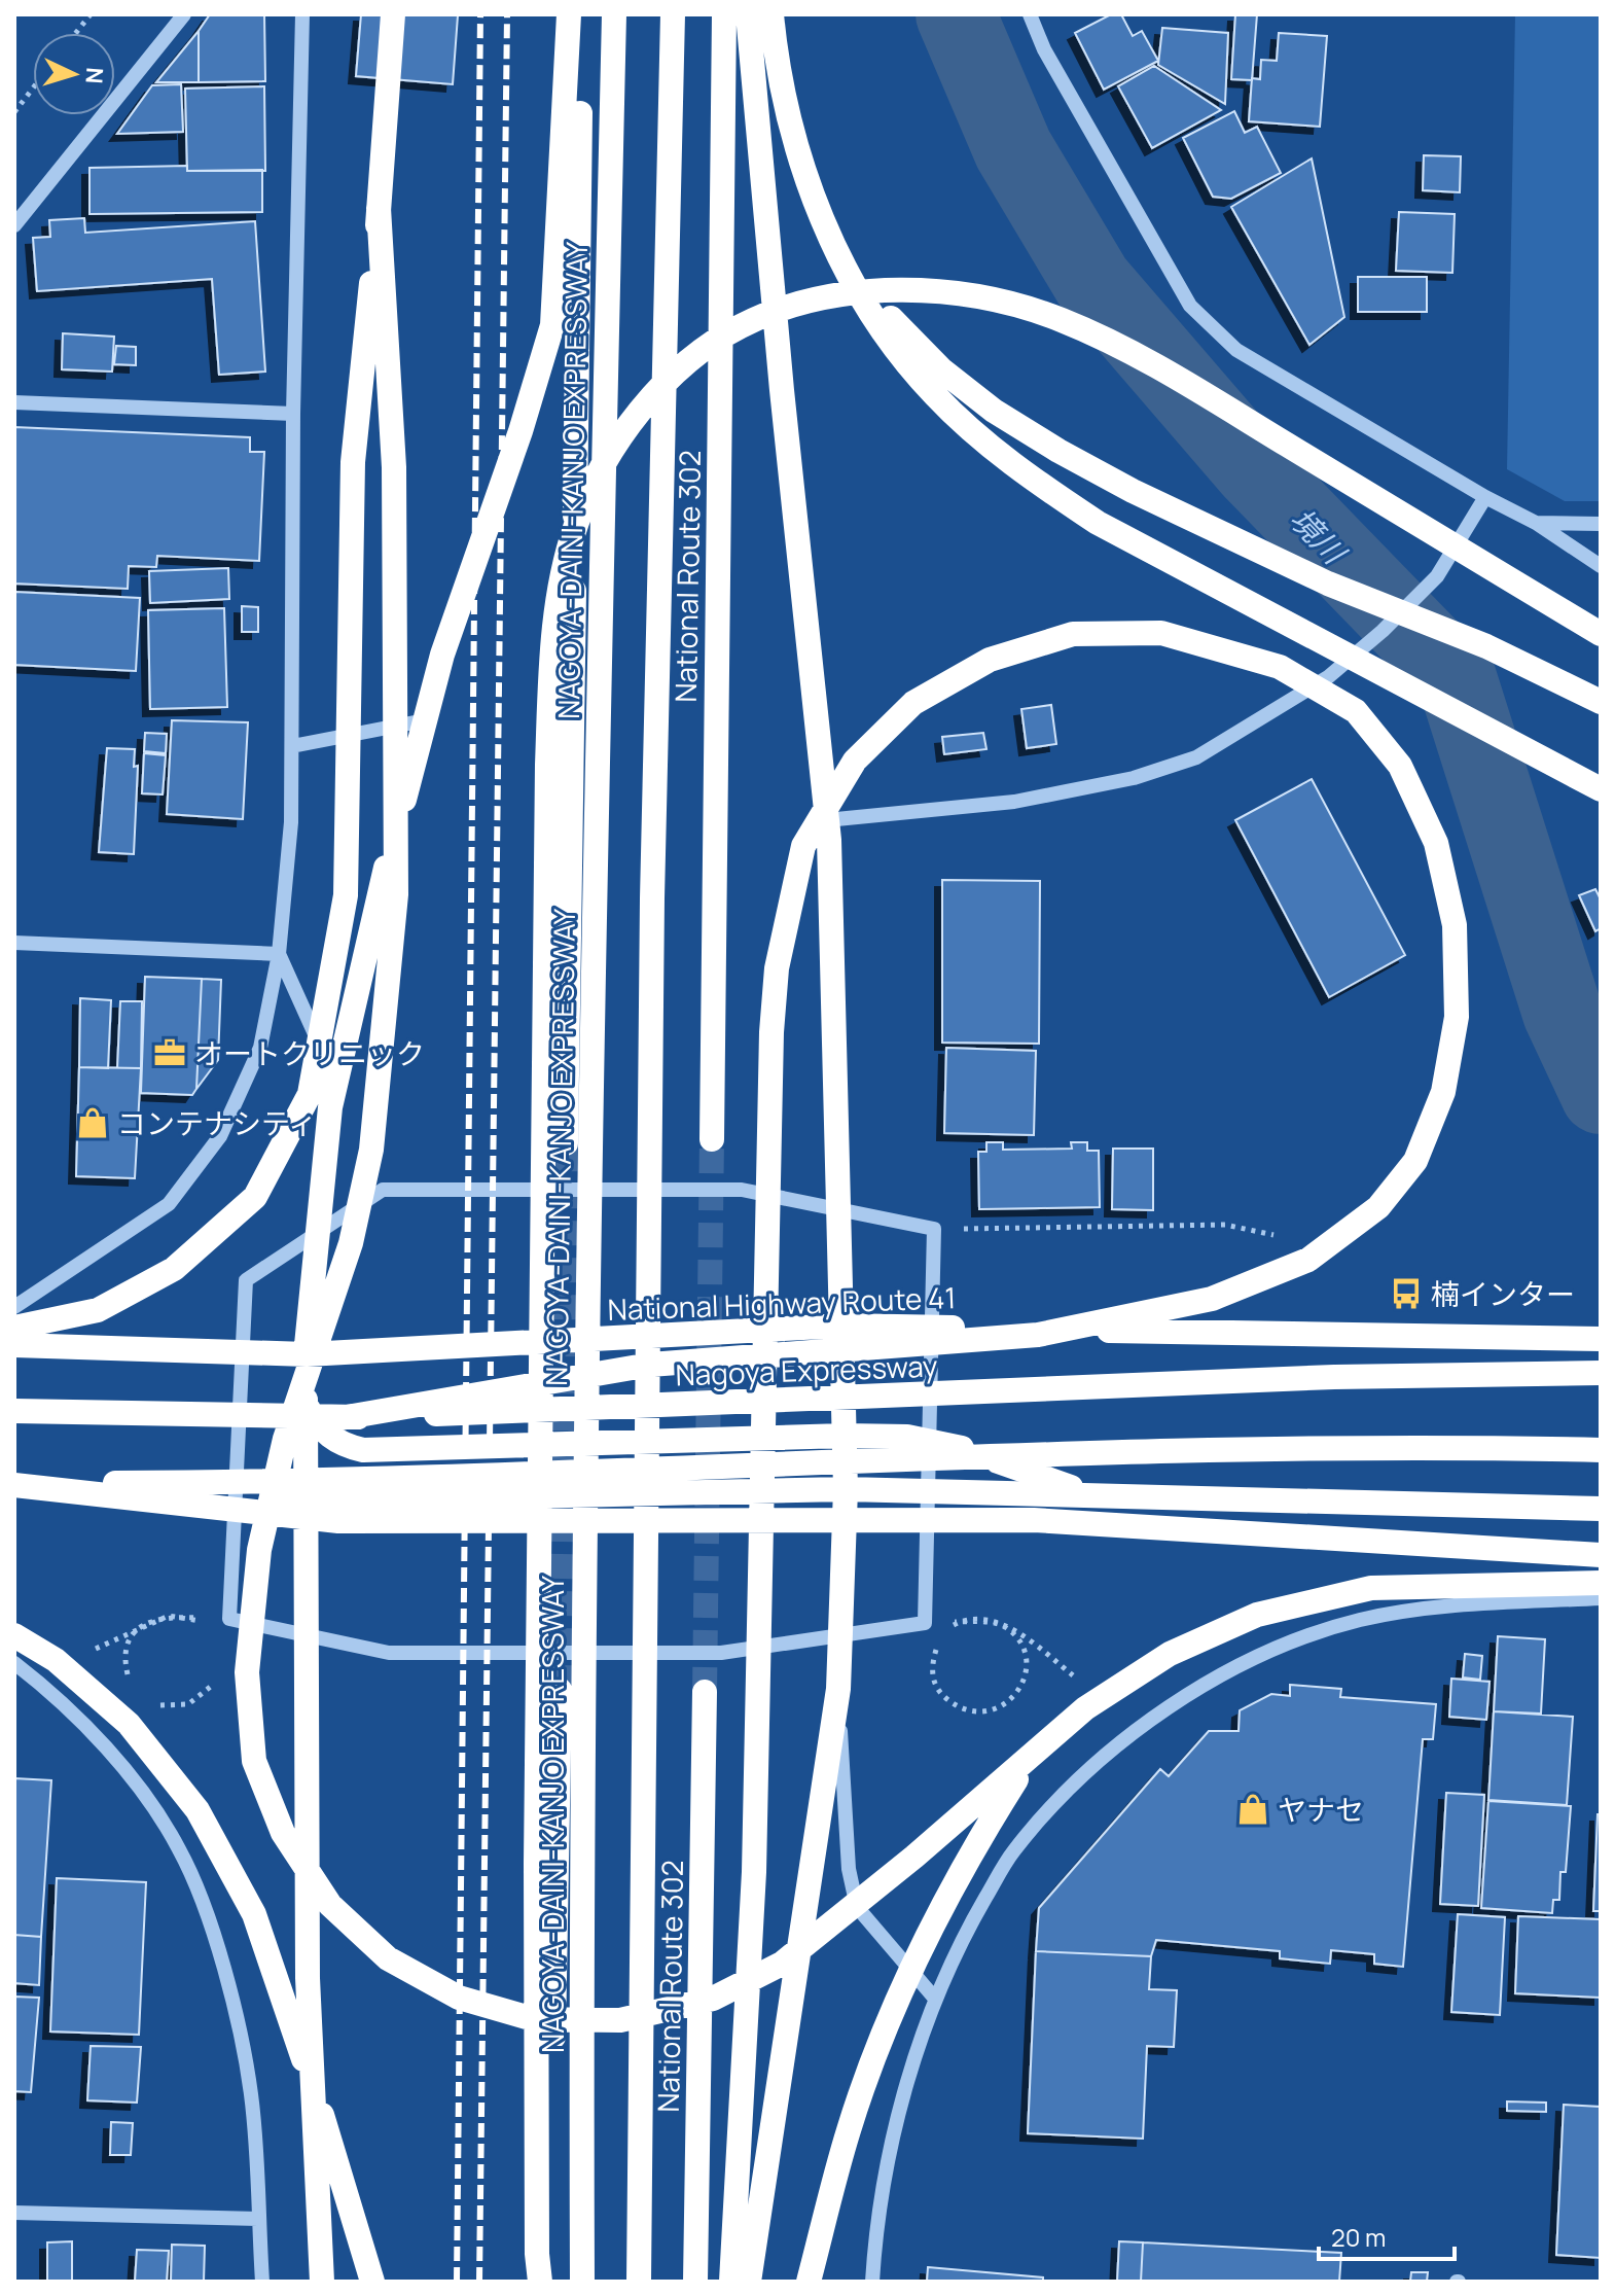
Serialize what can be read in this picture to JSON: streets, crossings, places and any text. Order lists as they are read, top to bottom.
{
  "streets": {
    "highway": [
      "NAGOYA-DAINI-KANJO EXPRESSWAY",
      "National Route 302",
      "National Highway Route 41",
      "Nagoya Expressway"
    ]
  },
  "water": ["境川"],
  "places": {
    "office": ["オートクリニック"],
    "shop": ["コンテナシティ", "ヤナセ"],
    "bus stop": ["楠インター"]
  },
  "scale_bar": "20 m",
  "north": "right"
}
